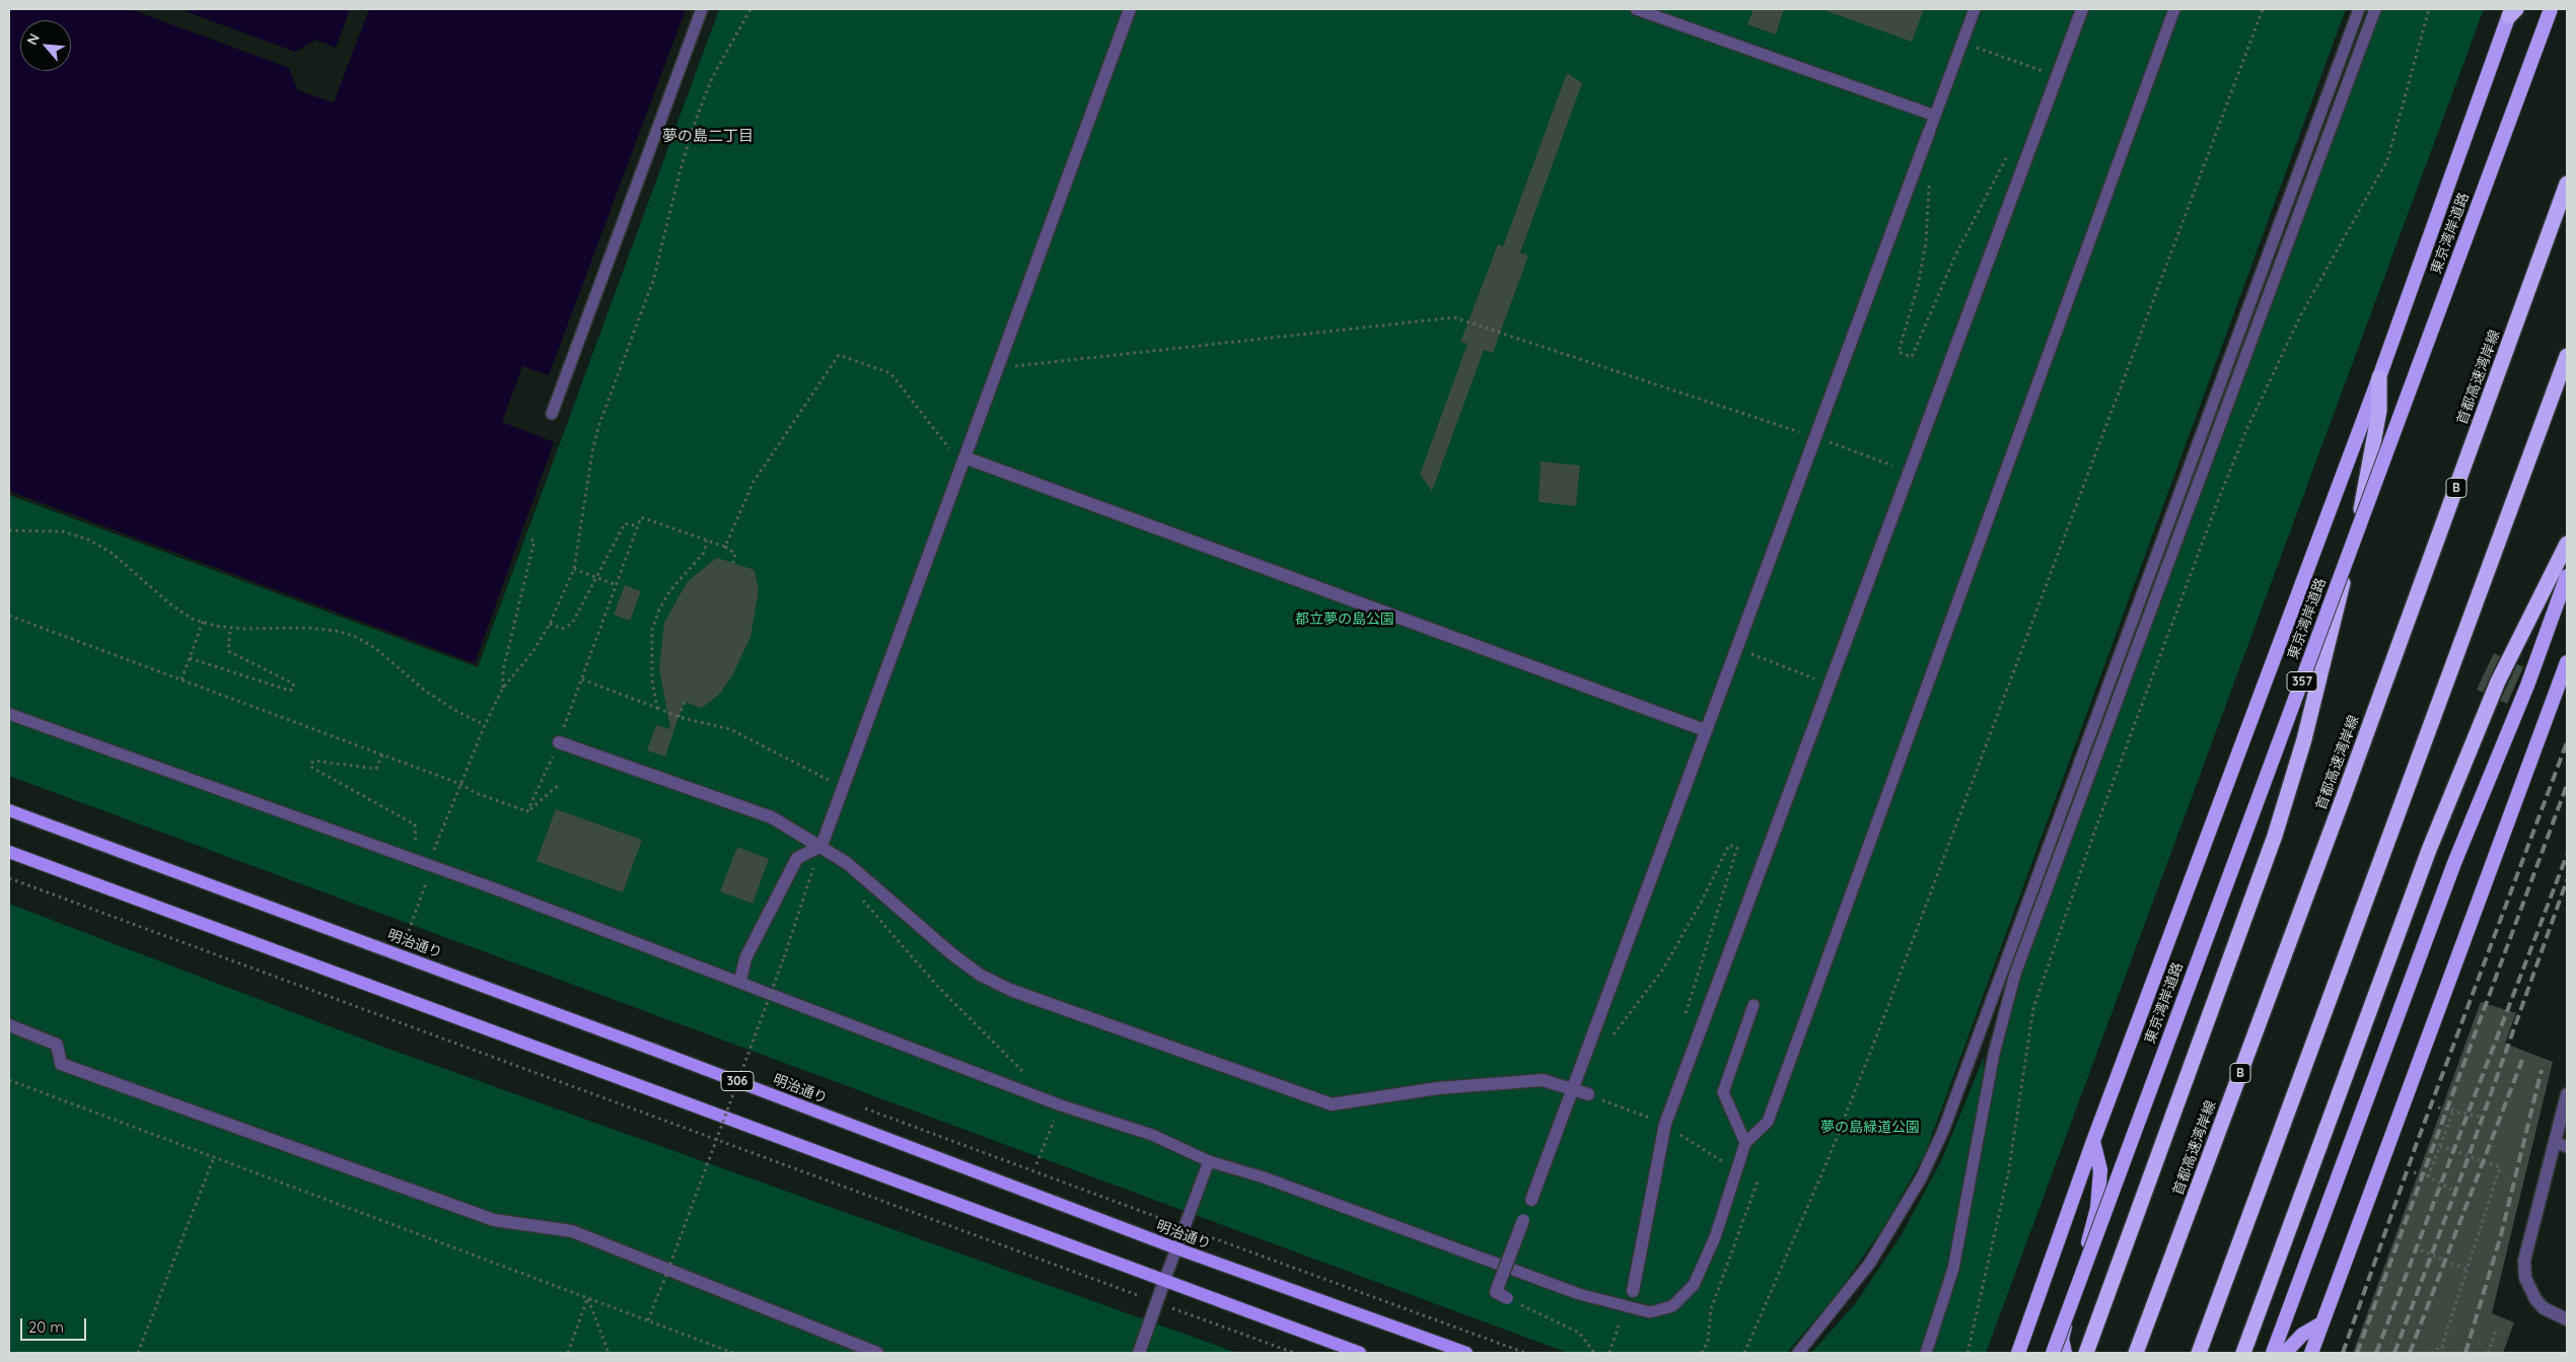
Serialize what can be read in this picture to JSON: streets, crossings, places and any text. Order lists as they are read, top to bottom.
{
  "streets": {
    "highway": [
      "東京湾岸道路",
      "首都高速湾岸線",
      "B",
      "357"
    ],
    "main road": ["明治通り", "306"]
  },
  "districts": ["夢の島二丁目"],
  "parks": ["都立夢の島公園", "夢の島緑道公園"],
  "scale_bar": "20 m",
  "north": "top left"
}
